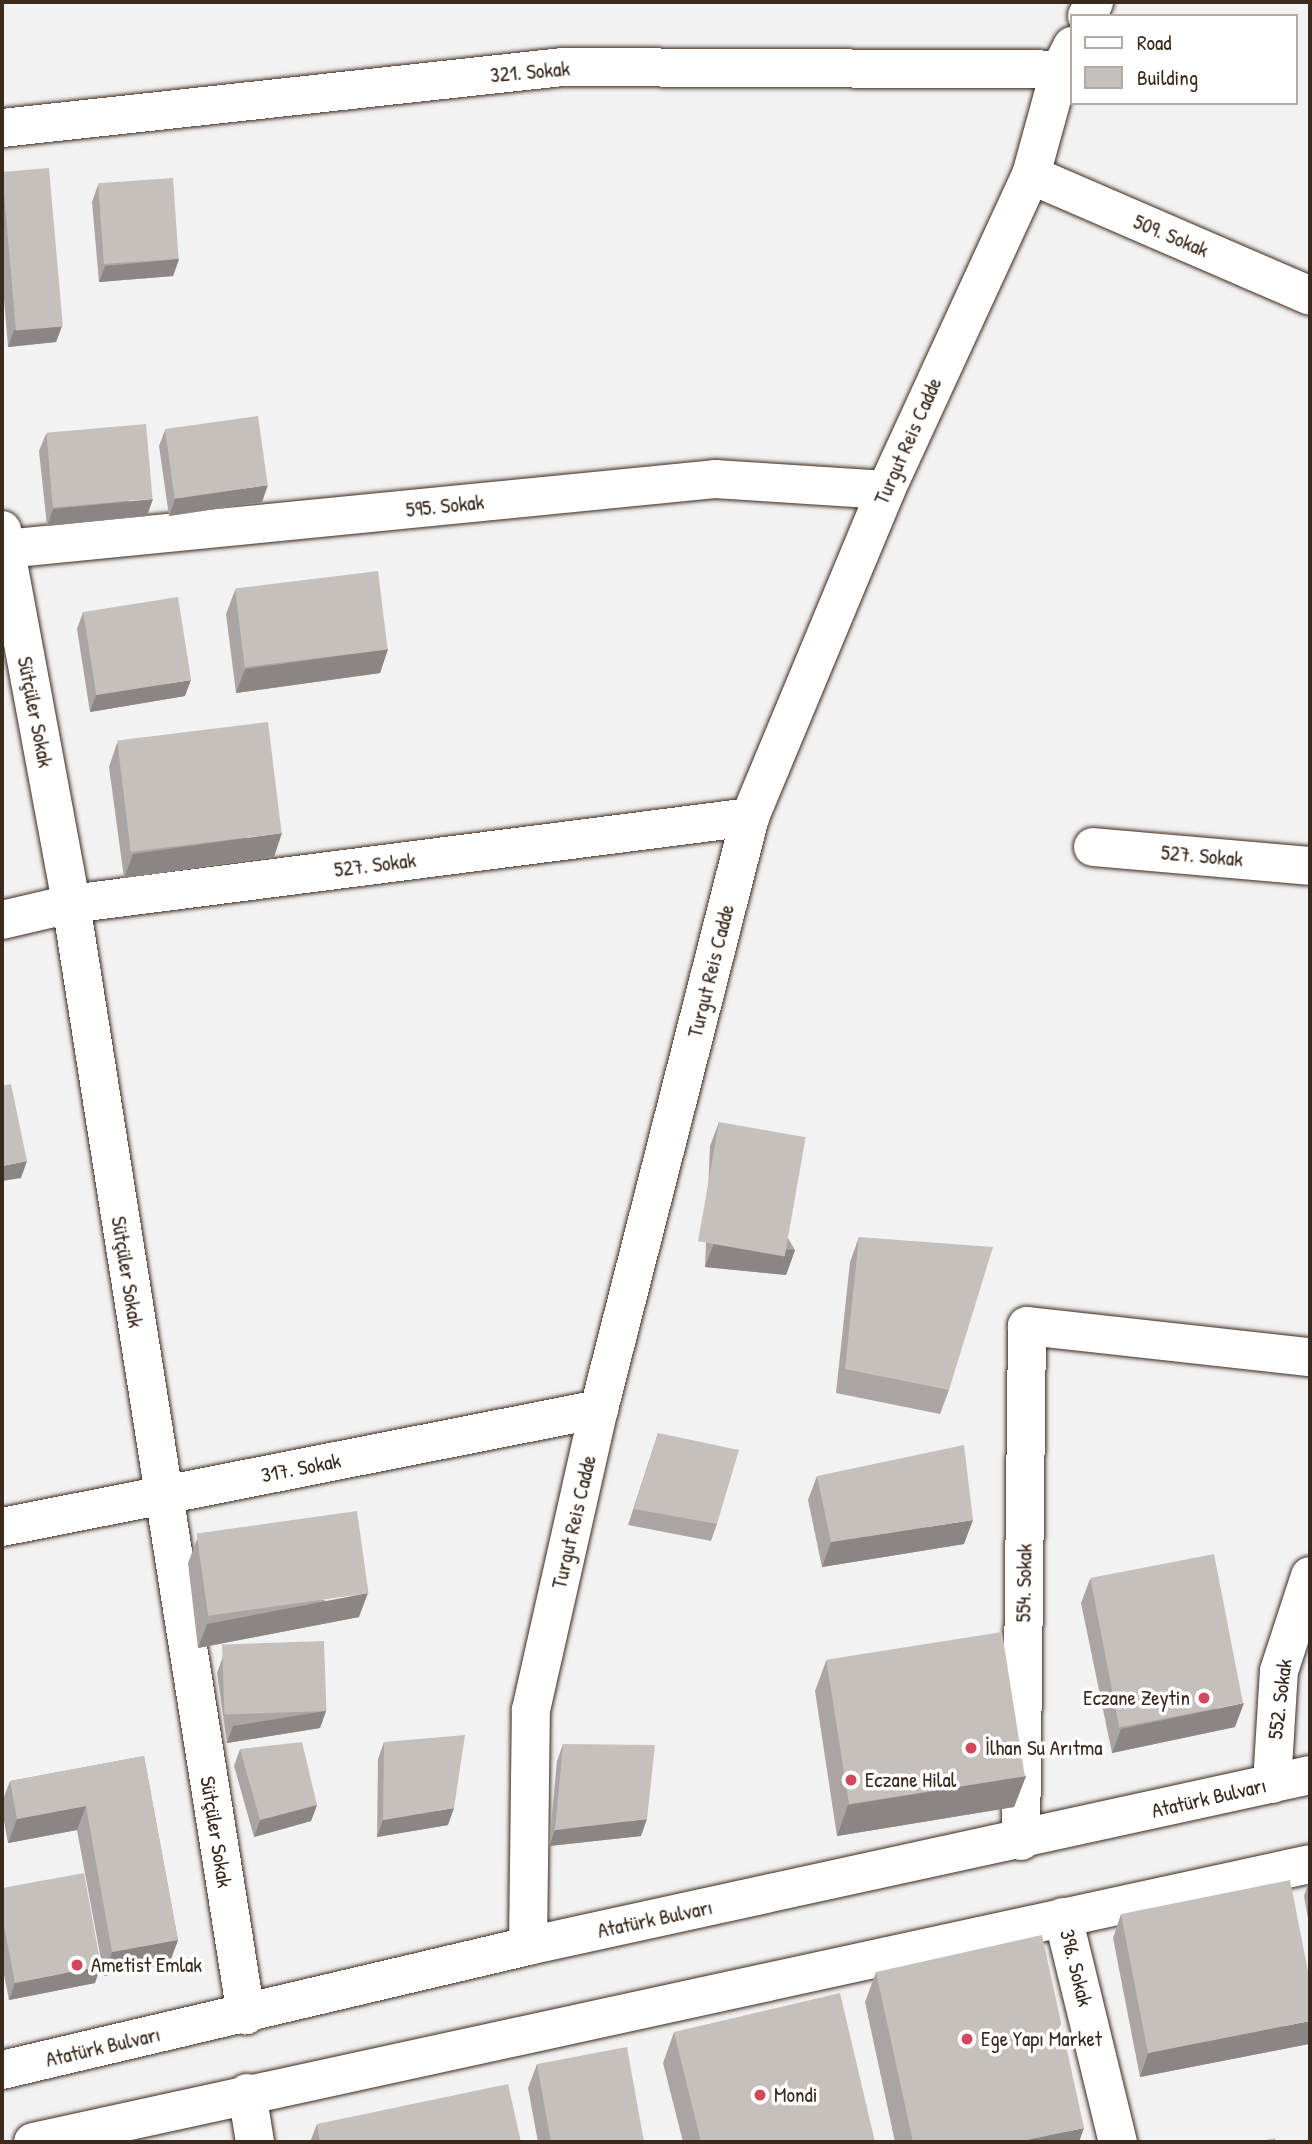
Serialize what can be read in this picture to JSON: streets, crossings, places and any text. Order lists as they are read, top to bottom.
{
  "streets": {
    "street": [
      "321. Sokak",
      "509. Sokak",
      "Turgut Reis Cadde",
      "595. Sokak",
      "Sütçüler Sokak",
      "527. Sokak",
      "317. Sokak",
      "554. Sokak",
      "552. Sokak",
      "Atatürk Bulvarı",
      "396. Sokak"
    ]
  },
  "crossings": [
    ["321. Sokak", "Turgut Reis Cadde"],
    ["509. Sokak", "Turgut Reis Cadde"],
    ["Turgut Reis Cadde", "595. Sokak"],
    ["Turgut Reis Cadde", "527. Sokak"],
    ["Turgut Reis Cadde", "317. Sokak"],
    ["Turgut Reis Cadde", "Atatürk Bulvarı"],
    ["595. Sokak", "Sütçüler Sokak"],
    ["Sütçüler Sokak", "527. Sokak"],
    ["Sütçüler Sokak", "317. Sokak"],
    ["Sütçüler Sokak", "Atatürk Bulvarı"],
    ["554. Sokak", "Atatürk Bulvarı"],
    ["552. Sokak", "Atatürk Bulvarı"]
  ],
  "places": [
    "Eczane Zeytin",
    "İlhan Su Arıtma",
    "Eczane Hilal",
    "Ametist Emlak",
    "Ege Yapı Market",
    "Mondi"
  ],
  "legend": ["Road", "Building"]
}
